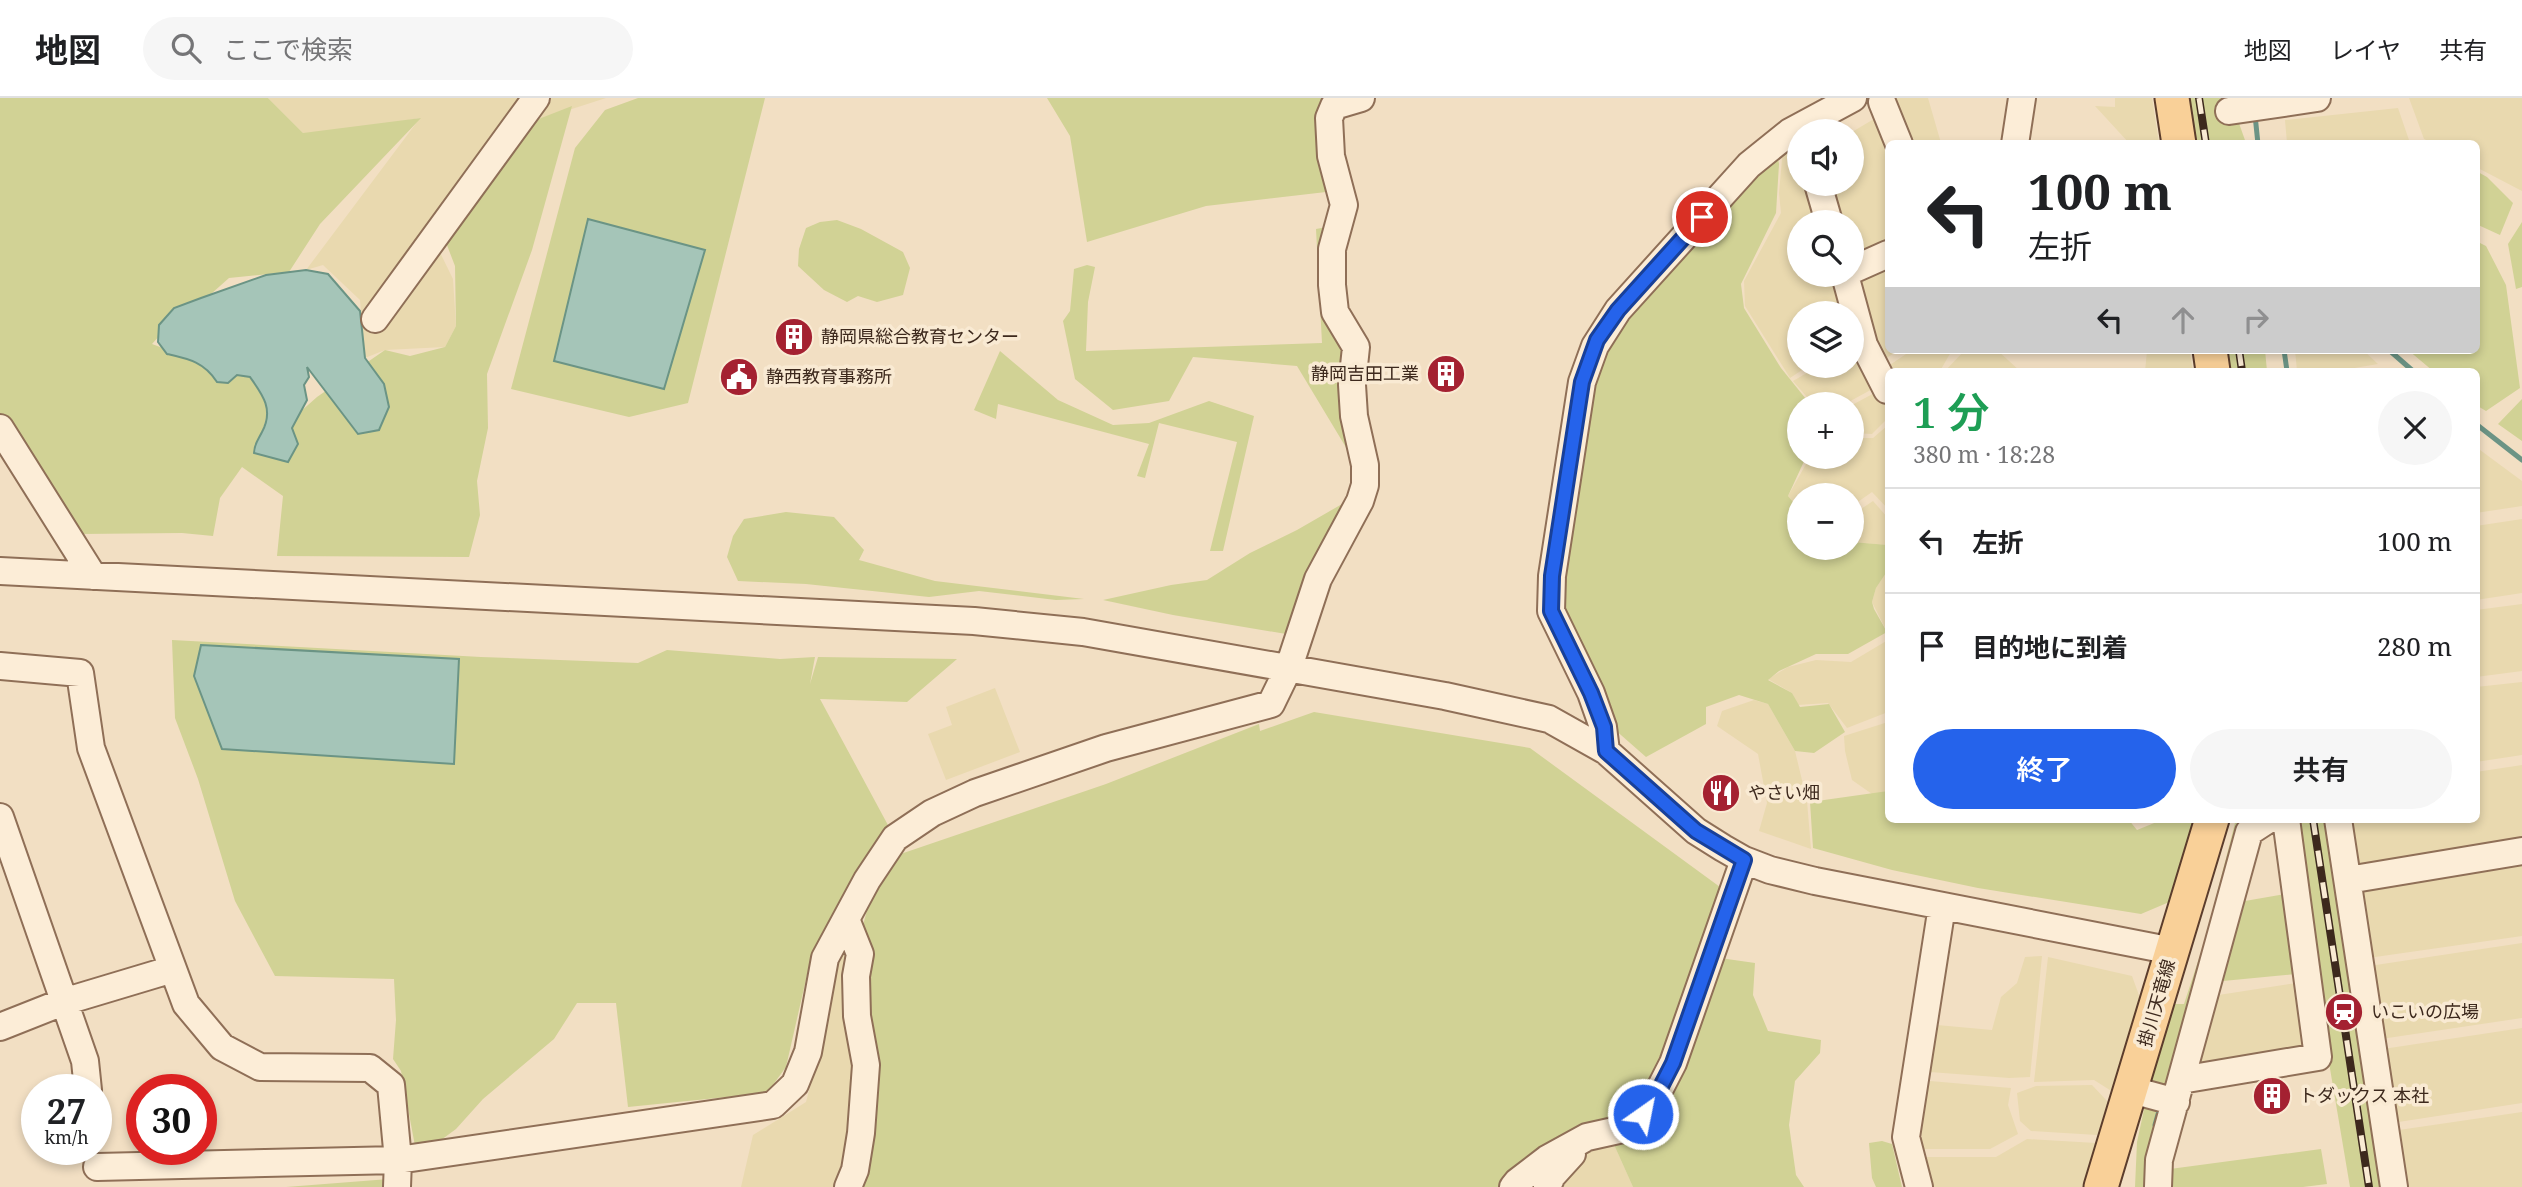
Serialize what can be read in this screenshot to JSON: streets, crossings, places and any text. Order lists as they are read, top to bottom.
{
  "streets": {
    "main road": ["掛川天竜線"]
  },
  "places": {
    "building": ["静岡県総合教育センター", "静岡吉田工業", "トダックス 本社"],
    "public building": ["静西教育事務所"],
    "restaurant": ["やさい畑"],
    "station": ["いこいの広場"]
  },
  "page": {
    "header": "地図",
    "search": "ここで検索",
    "nav": ["地図", "レイヤ", "共有"],
    "map_buttons": ["+", "−"],
    "turn": ["100 m", "左折"],
    "heading": ["1 分", "380 m · 18:28"],
    "list": [
      {
        "name": "左折",
        "value": "100 m"
      },
      {
        "name": "目的地に到着",
        "value": "280 m"
      }
    ],
    "buttons": ["終了", "共有"],
    "speed": "27 km/h",
    "limit": "30"
  }
}
